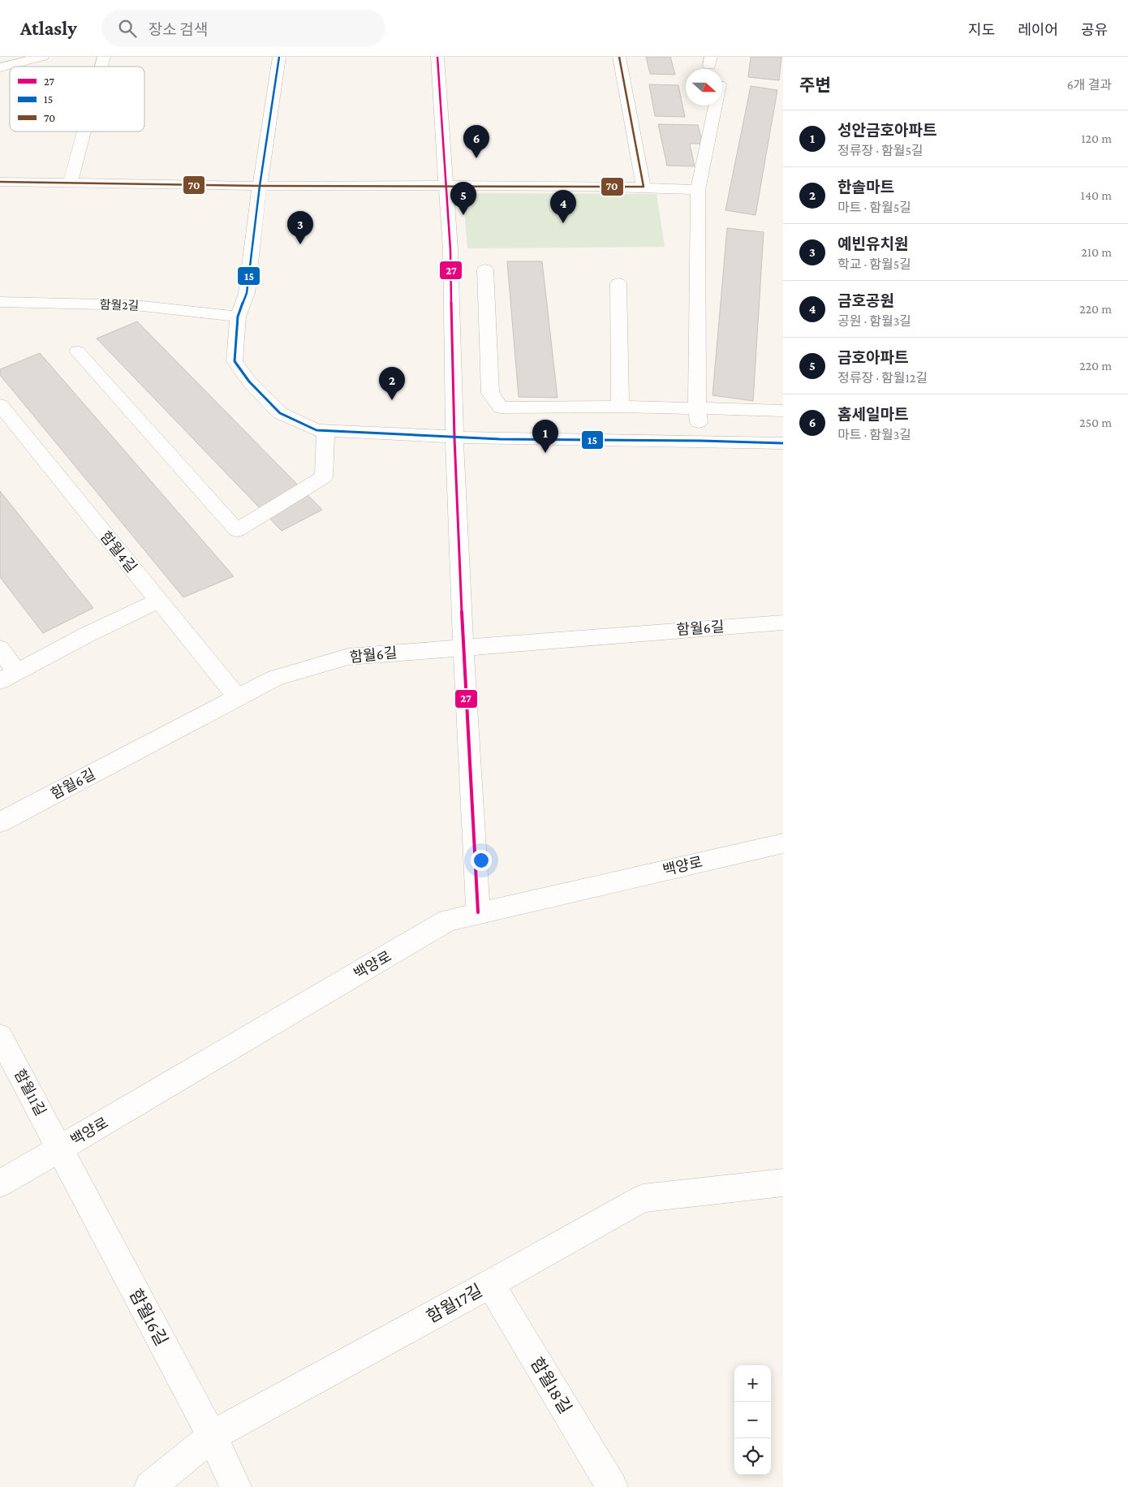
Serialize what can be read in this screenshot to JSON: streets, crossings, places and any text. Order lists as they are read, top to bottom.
{
  "streets": {
    "street": [
      "함월2길",
      "함월4길",
      "함월6길",
      "백양로",
      "함월11길",
      "함월17길",
      "함월16길",
      "함월18길"
    ]
  },
  "crossings": [
    ["함월4길", "함월6길"],
    ["백양로", "함월11길"],
    ["백양로", "함월16길"],
    ["함월11길", "함월16길"],
    ["함월17길", "함월16길"],
    ["함월17길", "함월18길"]
  ],
  "lines": ["transit line 27", "transit line 15", "transit line 70"],
  "legend": ["27", "15", "70"],
  "north": "right",
  "page": {
    "header": "Atlasly",
    "search": "장소 검색",
    "nav": ["지도", "레이어", "공유"],
    "heading": ["주변", "6개 결과"],
    "list": [
      {
        "mark": "1",
        "name": "성안금호아파트",
        "note": "정류장 · 함월5길",
        "value": "120 m"
      },
      {
        "mark": "2",
        "name": "한솔마트",
        "note": "마트 · 함월5길",
        "value": "140 m"
      },
      {
        "mark": "3",
        "name": "예빈유치원",
        "note": "학교 · 함월5길",
        "value": "210 m"
      },
      {
        "mark": "4",
        "name": "금호공원",
        "note": "공원 · 함월3길",
        "value": "220 m"
      },
      {
        "mark": "5",
        "name": "금호아파트",
        "note": "정류장 · 함월12길",
        "value": "220 m"
      },
      {
        "mark": "6",
        "name": "홈세일마트",
        "note": "마트 · 함월3길",
        "value": "250 m"
      }
    ],
    "pins": [
      "6",
      "5",
      "4",
      "3",
      "2",
      "1"
    ],
    "map_buttons": ["+", "−"]
  }
}
